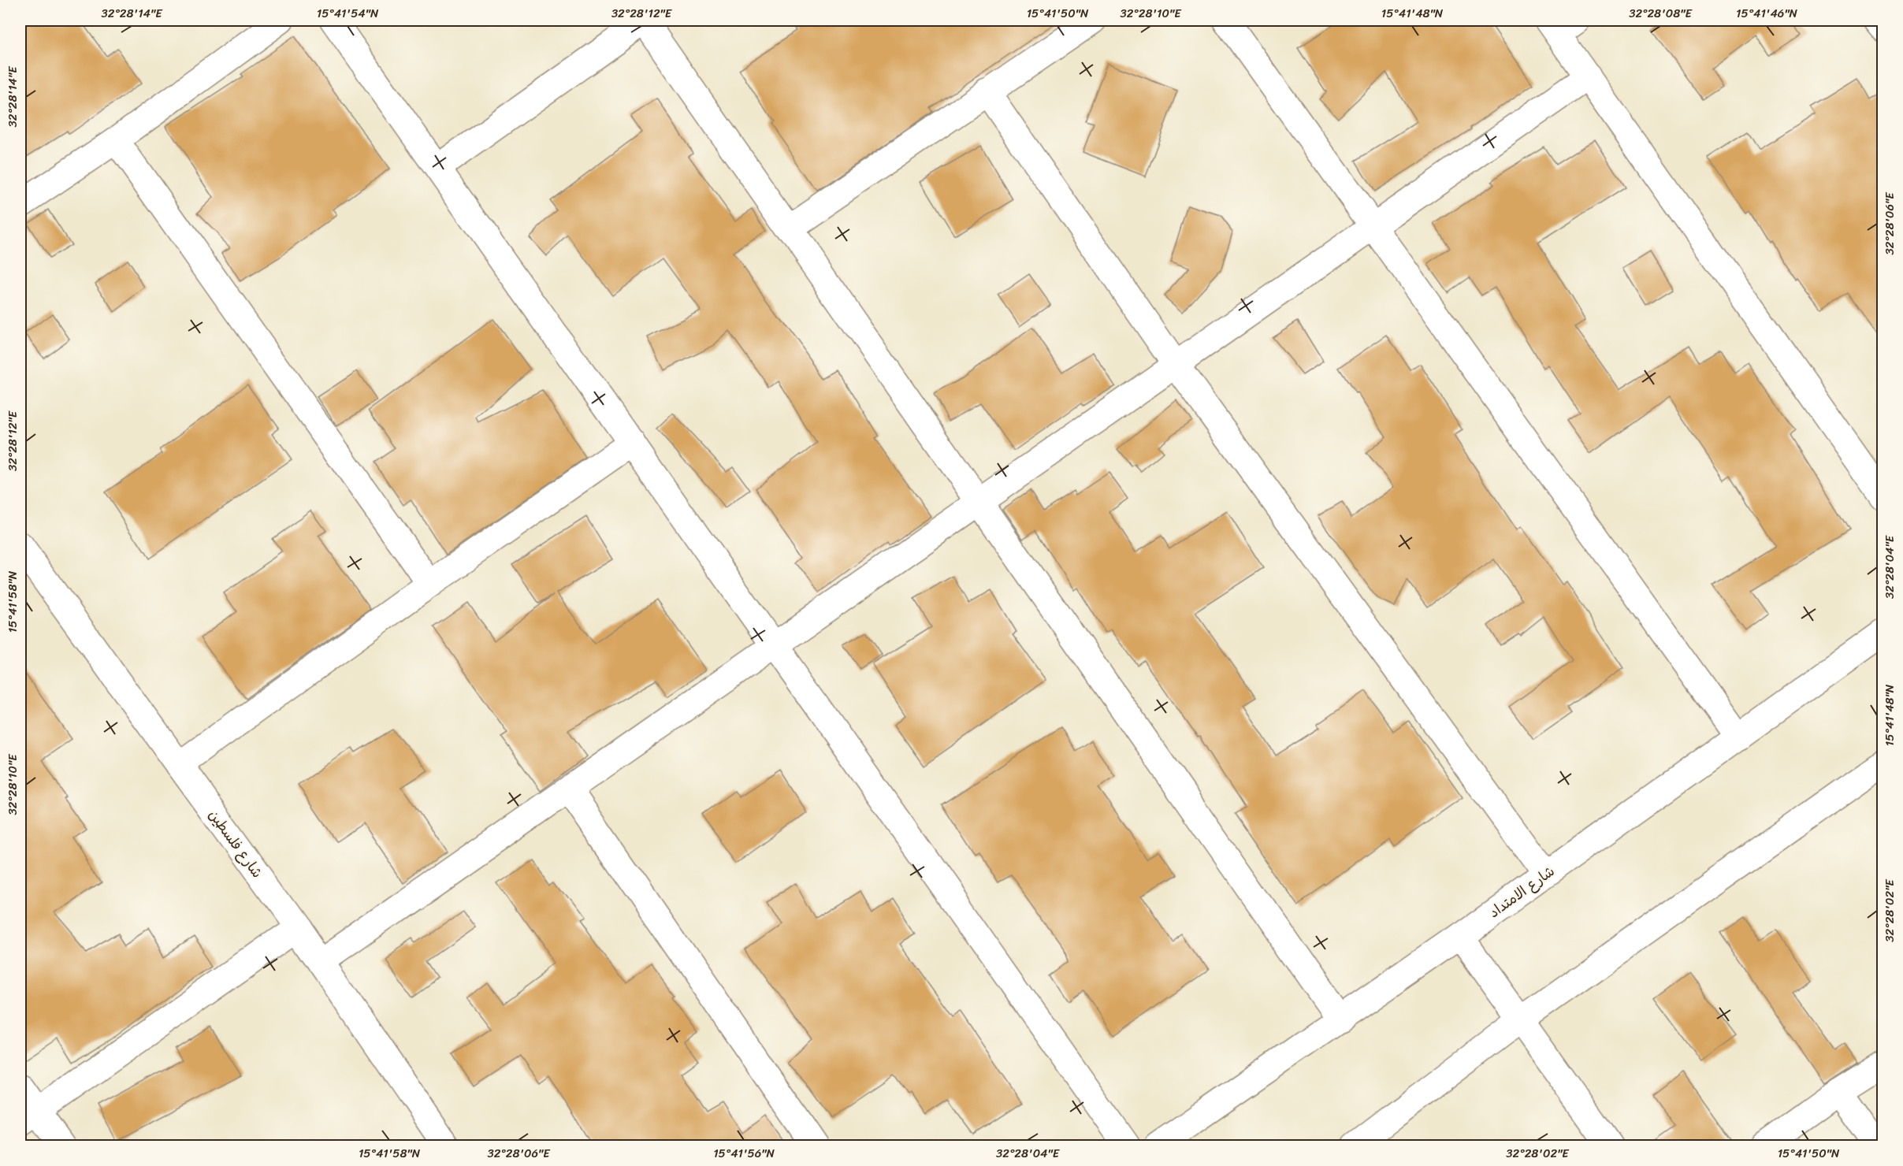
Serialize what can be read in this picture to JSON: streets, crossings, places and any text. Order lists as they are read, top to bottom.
{
  "streets": {
    "street": ["شارع فلسطين", "شارع الامتداد"]
  },
  "coordinates": [
    "32°28'14\"E",
    "15°41'54\"N",
    "32°28'12\"E",
    "15°41'50\"N",
    "32°28'10\"E",
    "15°41'48\"N",
    "32°28'08\"E",
    "15°41'46\"N",
    "32°28'06\"E",
    "32°28'04\"E",
    "15°41'58\"N",
    "32°28'02\"E",
    "15°41'56\"N"
  ]
}
